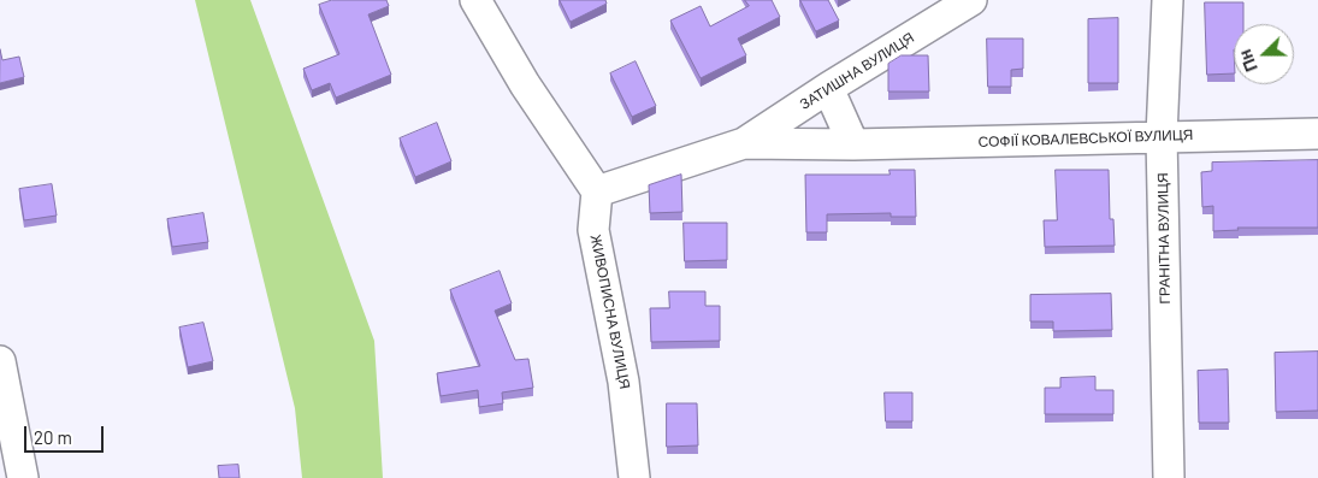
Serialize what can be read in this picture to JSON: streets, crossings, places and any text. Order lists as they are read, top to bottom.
{
  "streets": {
    "street": [
      "ЗАТИШНА ВУЛИЦЯ",
      "СОФІЇ КОВАЛЕВСЬКОЇ ВУЛИЦЯ",
      "ГРАНІТНА ВУЛИЦЯ",
      "ЖИВОПИСНА ВУЛИЦЯ"
    ]
  },
  "crossings": [
    ["ЗАТИШНА ВУЛИЦЯ", "СОФІЇ КОВАЛЕВСЬКОЇ ВУЛИЦЯ"],
    ["СОФІЇ КОВАЛЕВСЬКОЇ ВУЛИЦЯ", "ГРАНІТНА ВУЛИЦЯ"],
    ["СОФІЇ КОВАЛЕВСЬКОЇ ВУЛИЦЯ", "ЖИВОПИСНА ВУЛИЦЯ"]
  ],
  "scale_bar": "20 m",
  "north": "left"
}
